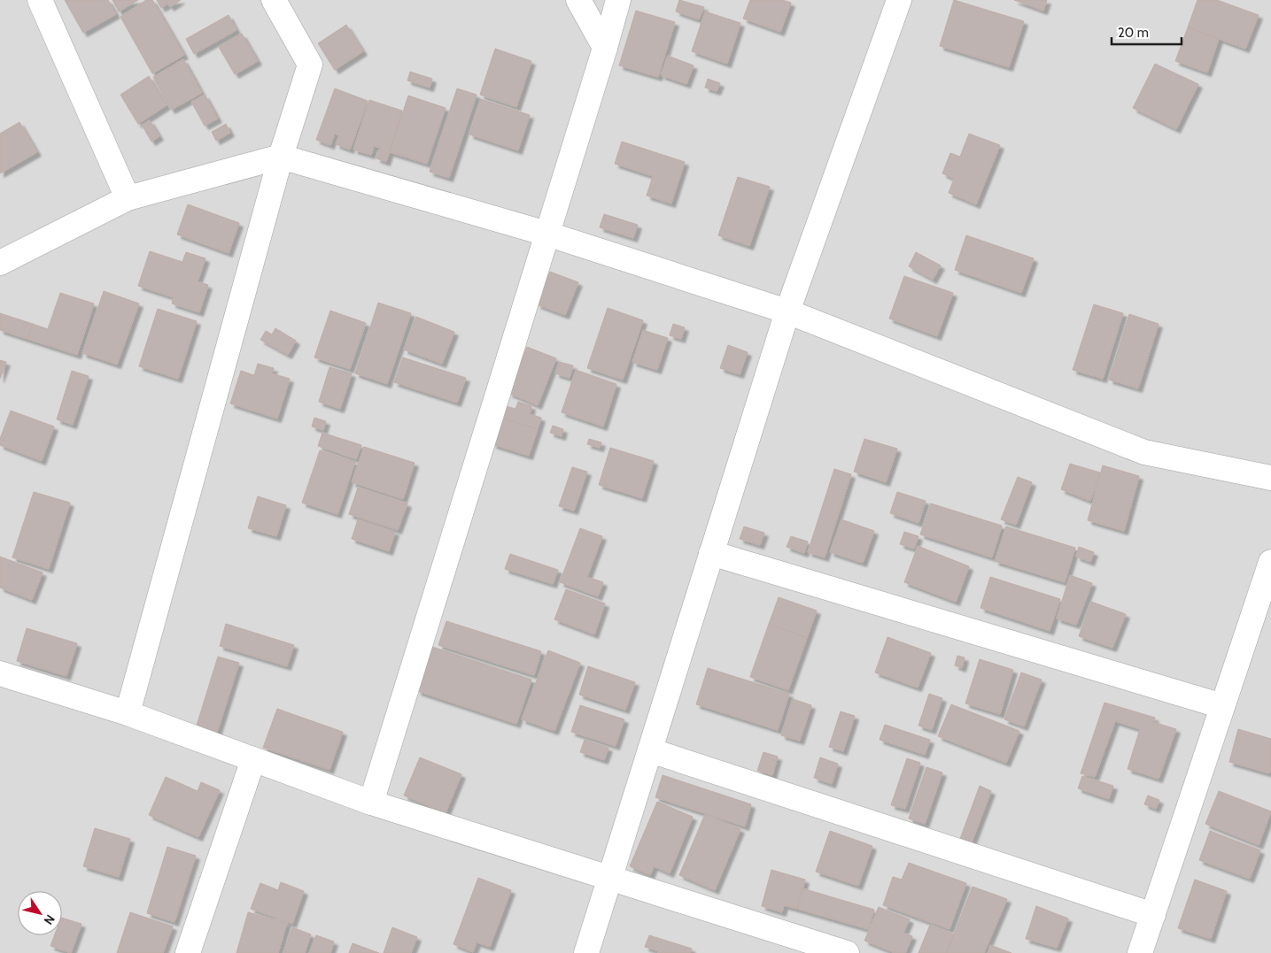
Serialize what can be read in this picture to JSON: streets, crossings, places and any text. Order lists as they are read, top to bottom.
{
  "scale_bar": "20 m",
  "north": "bottom right"
}
